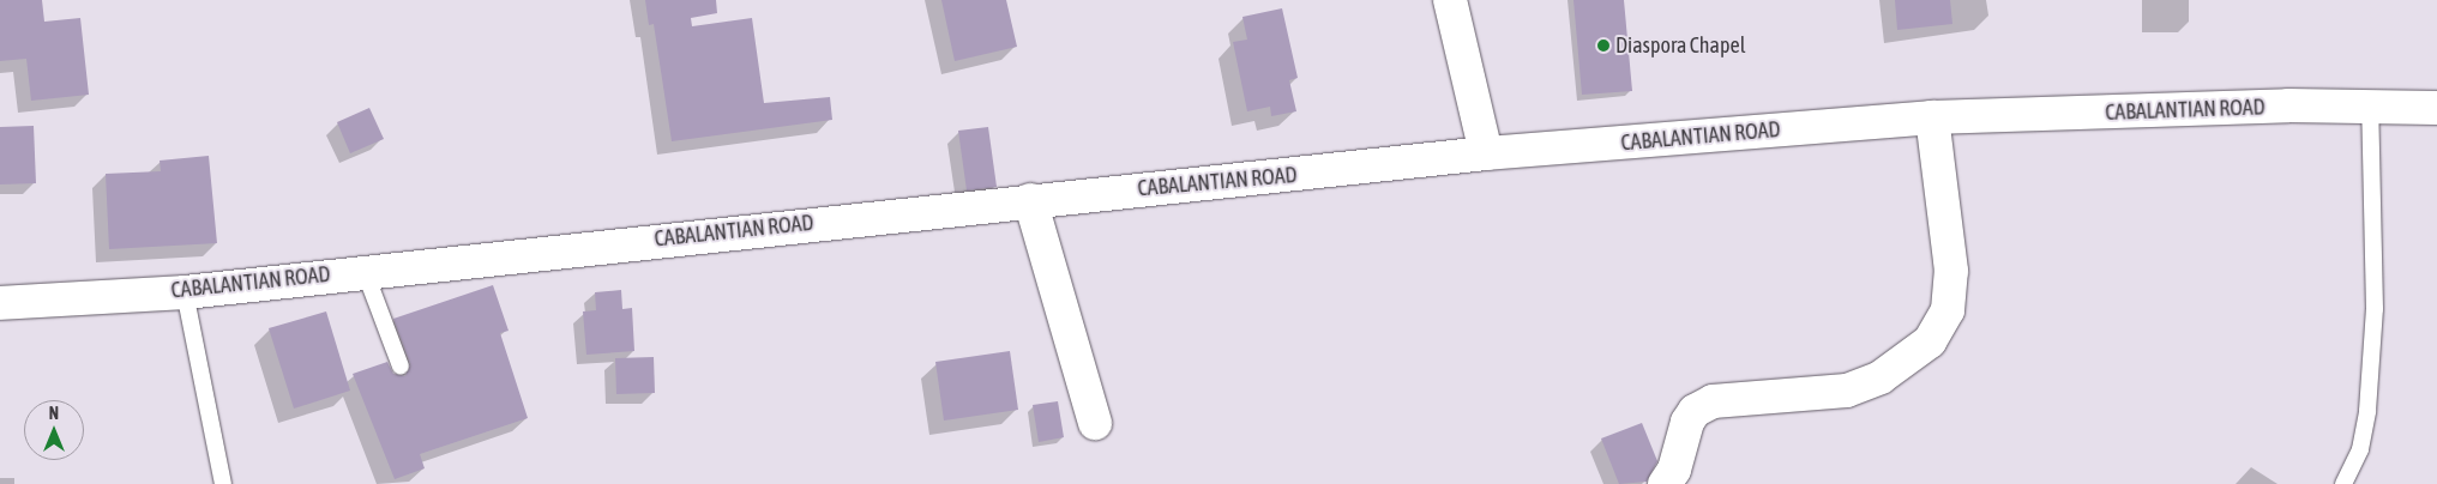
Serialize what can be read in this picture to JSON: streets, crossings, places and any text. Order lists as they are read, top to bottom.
{
  "streets": {
    "street": ["CABALANTIAN ROAD"]
  },
  "places": ["Diaspora Chapel"],
  "north": "top"
}
